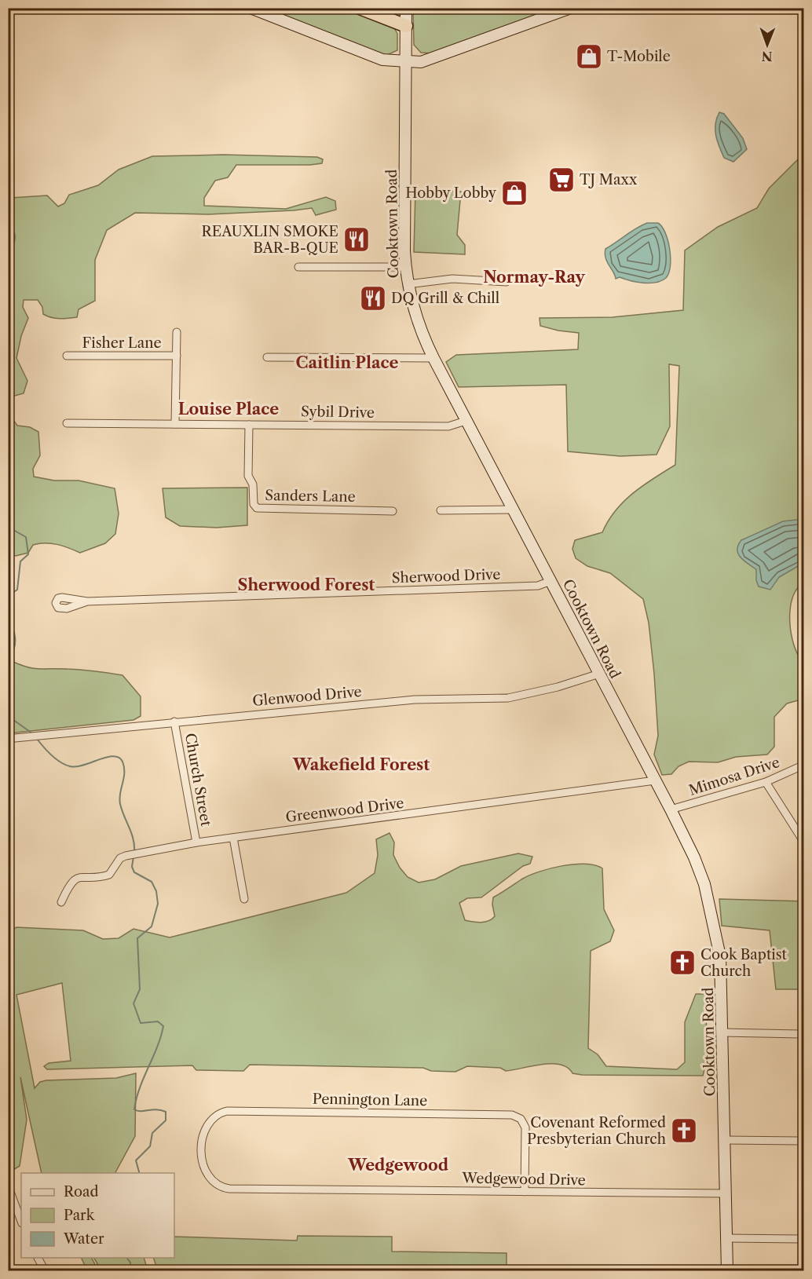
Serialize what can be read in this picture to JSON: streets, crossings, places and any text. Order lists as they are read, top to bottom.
{
  "streets": {
    "street": [
      "Cooktown Road",
      "Fisher Lane",
      "Sybil Drive",
      "Sanders Lane",
      "Sherwood Drive",
      "Glenwood Drive",
      "Mimosa Drive",
      "Church Street",
      "Greenwood Drive",
      "Pennington Lane",
      "Wedgewood Drive"
    ]
  },
  "crossings": [
    ["Cooktown Road", "Sybil Drive"],
    ["Cooktown Road", "Sherwood Drive"],
    ["Cooktown Road", "Glenwood Drive"],
    ["Cooktown Road", "Mimosa Drive"],
    ["Cooktown Road", "Greenwood Drive"],
    ["Cooktown Road", "Wedgewood Drive"],
    ["Sybil Drive", "Sanders Lane"],
    ["Glenwood Drive", "Church Street"],
    ["Church Street", "Greenwood Drive"],
    ["Pennington Lane", "Wedgewood Drive"]
  ],
  "districts": [
    "Normay-Ray",
    "Caitlin Place",
    "Louise Place",
    "Sherwood Forest",
    "Wakefield Forest",
    "Wedgewood"
  ],
  "places": {
    "shop": ["T-Mobile", "Hobby Lobby"],
    "supermarket": ["TJ Maxx"],
    "restaurant": ["REAUXLIN SMOKE BAR-B-QUE", "DQ Grill & Chill"],
    "church": ["Cook Baptist Church", "Covenant Reformed Presbyterian Church"]
  },
  "legend": ["Road", "Park", "Water"],
  "north": "bottom"
}
